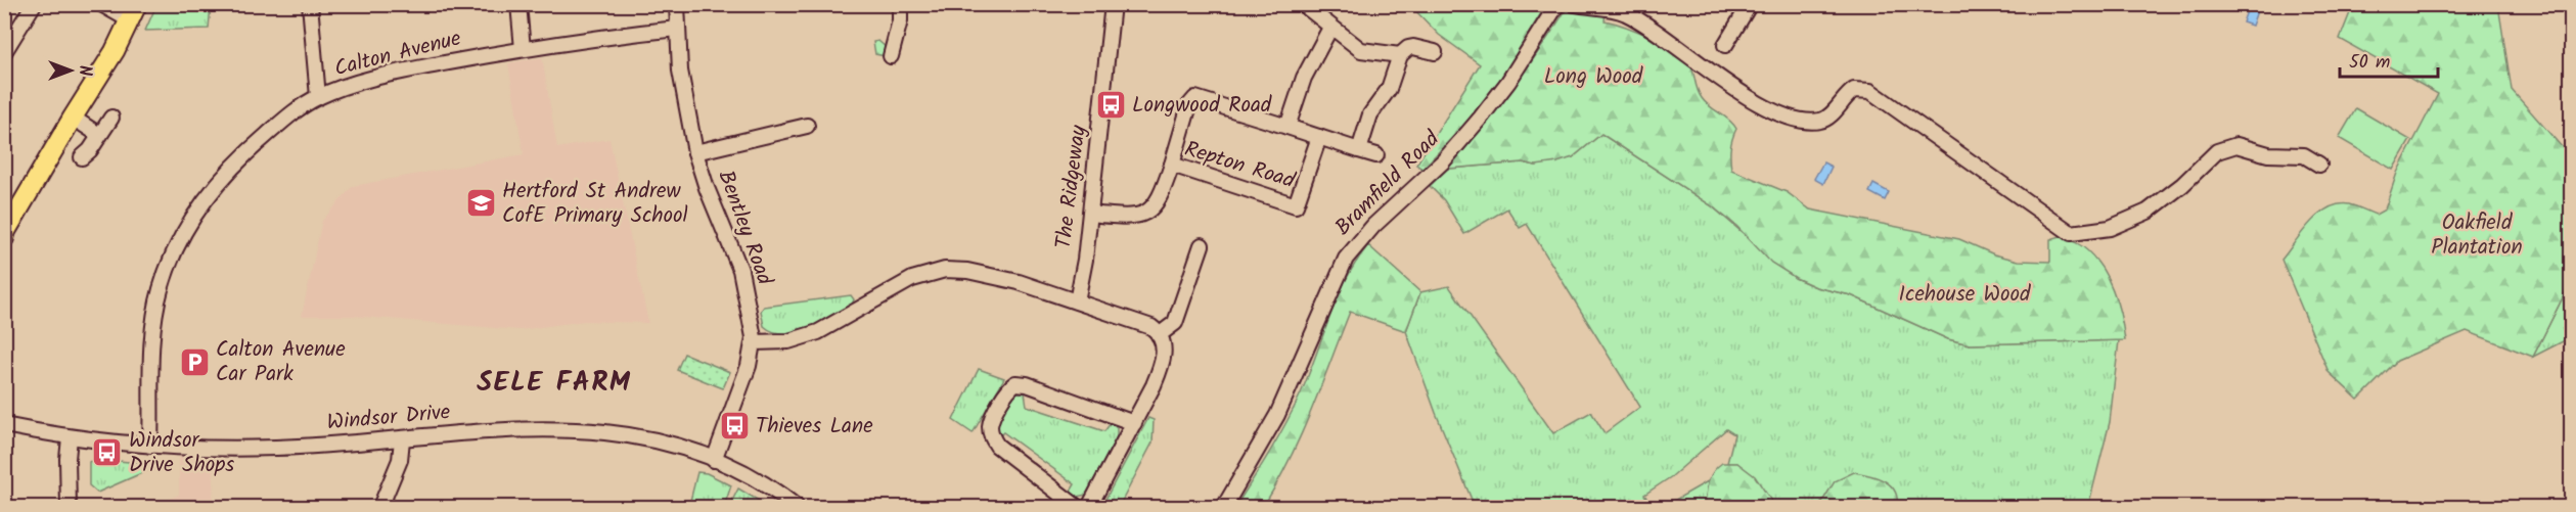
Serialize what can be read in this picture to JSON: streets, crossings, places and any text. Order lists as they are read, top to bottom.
{
  "streets": {
    "street": [
      "Calton Avenue",
      "Repton Road",
      "Bramfield Road",
      "The Ridgeway",
      "Bentley Road",
      "Windsor Drive"
    ]
  },
  "crossings": [
    ["Calton Avenue", "Bentley Road"],
    ["Calton Avenue", "Windsor Drive"],
    ["Repton Road", "The Ridgeway"],
    ["Bentley Road", "Windsor Drive"]
  ],
  "districts": ["SELE FARM"],
  "parks": ["Long Wood", "Oakfield Plantation", "Icehouse Wood"],
  "places": {
    "bus stop": ["Longwood Road", "Thieves Lane", "Windsor Drive Shops"],
    "school or university": ["Hertford St Andrew CofE Primary School"],
    "parking": ["Calton Avenue Car Park"]
  },
  "scale_bar": "50 m",
  "north": "right"
}
